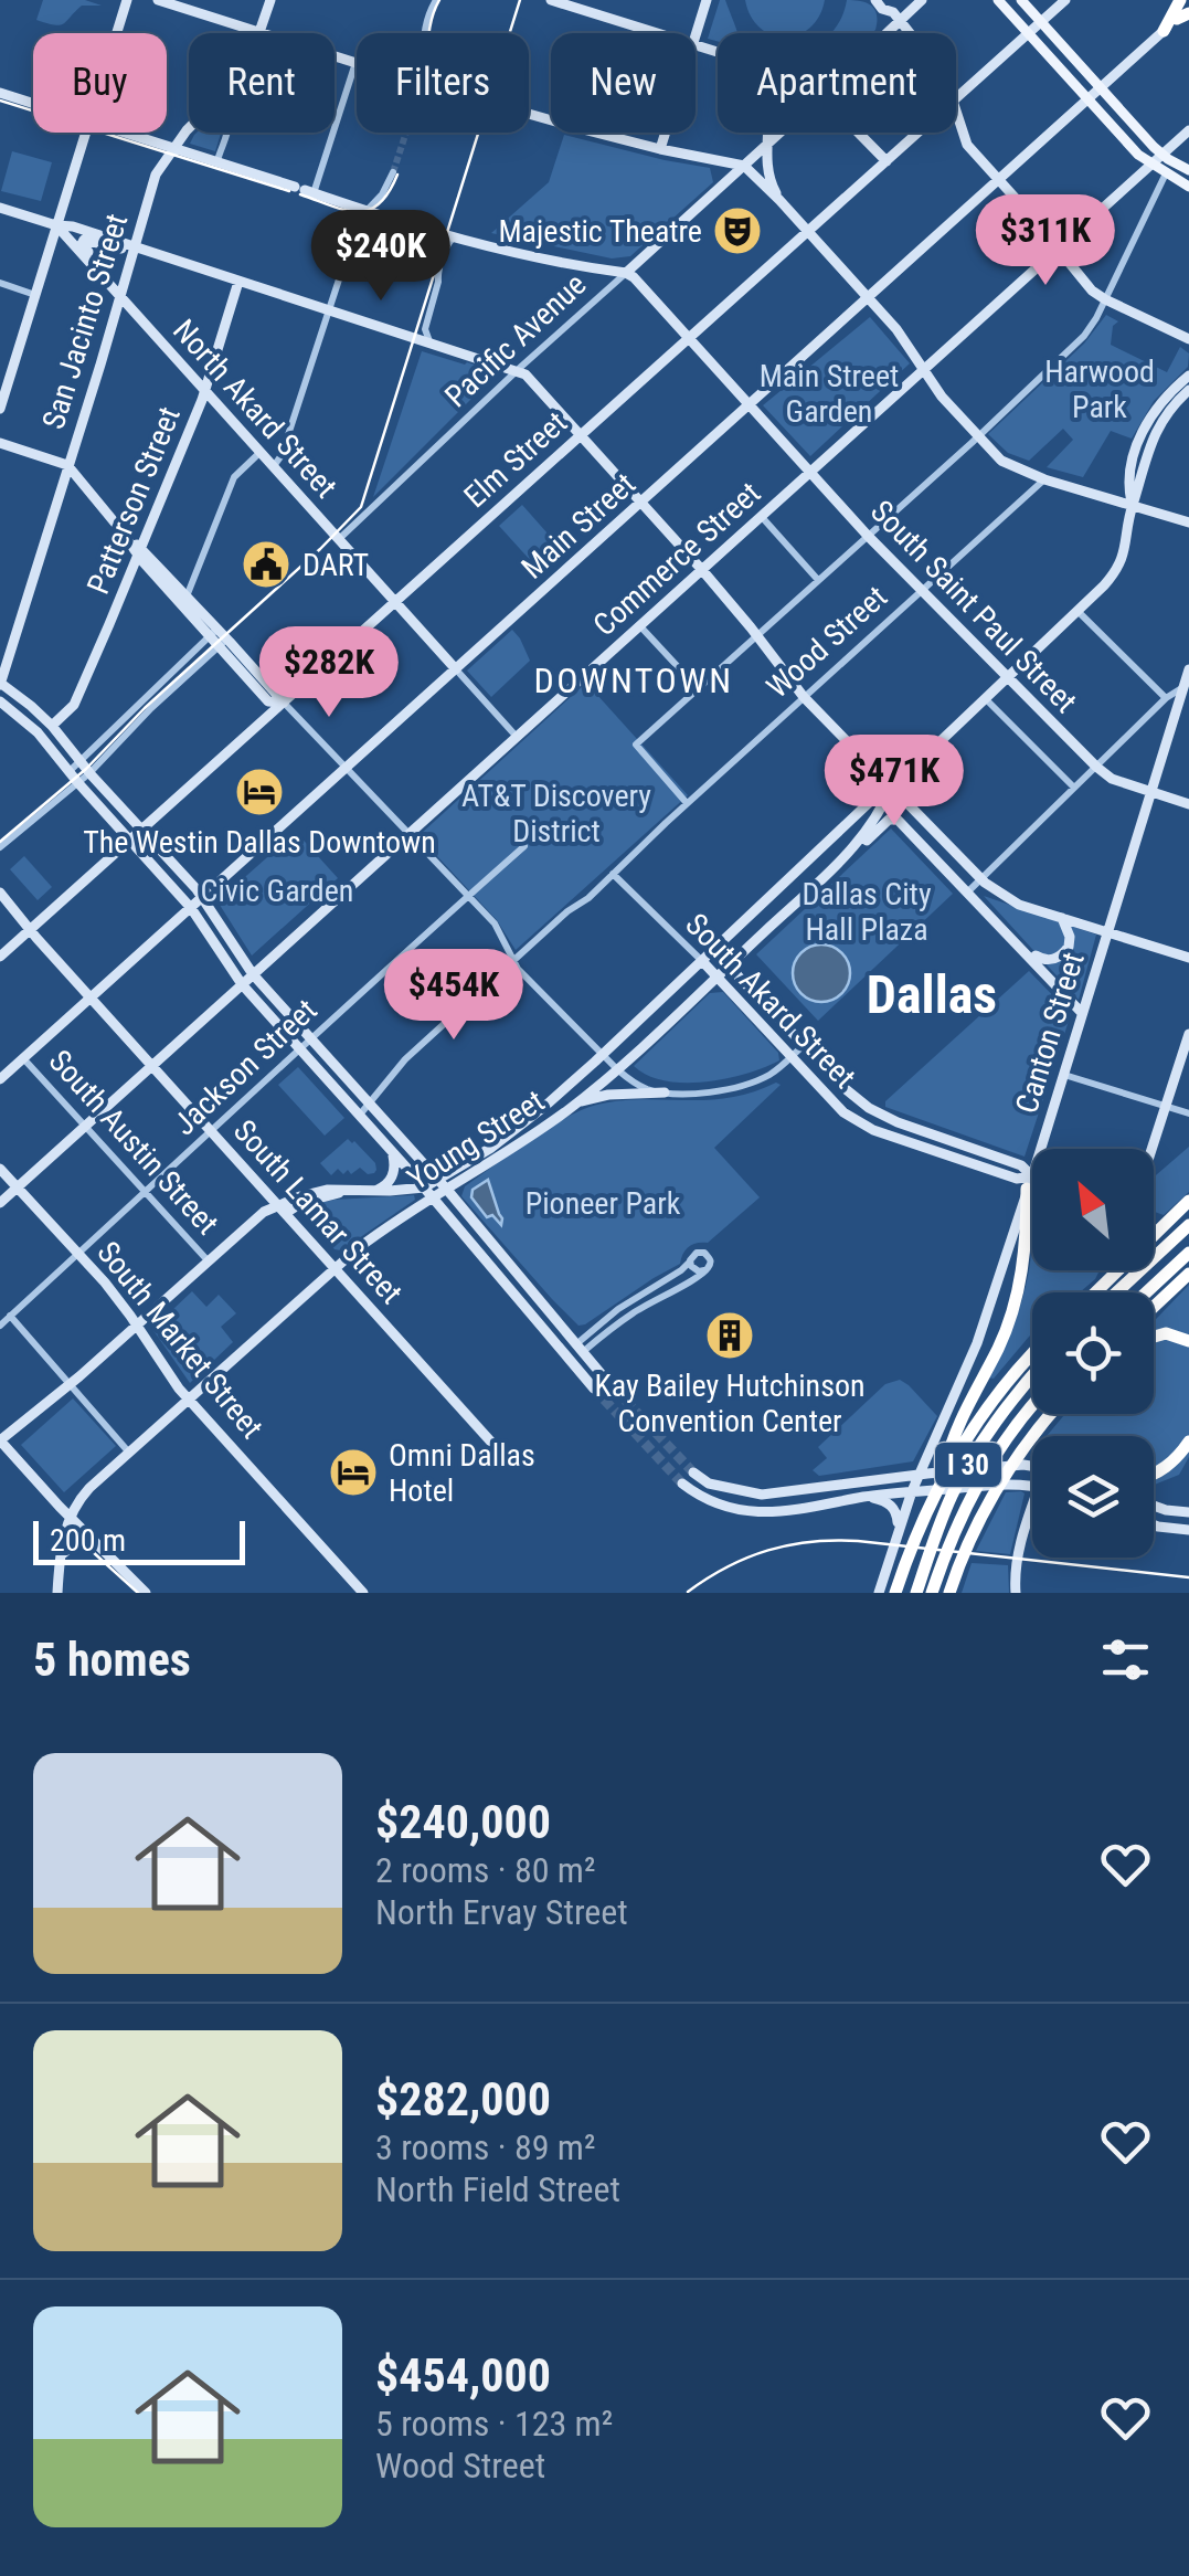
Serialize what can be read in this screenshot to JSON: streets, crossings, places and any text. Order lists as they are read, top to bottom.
{
  "streets": {
    "highway": ["I 30"],
    "main road": [
      "San Jacinto Street",
      "Pacific Avenue",
      "North Akard Street",
      "Elm Street",
      "Patterson Street",
      "Main Street",
      "Commerce Street",
      "South Saint Paul Street",
      "South Akard Street",
      "Canton Street",
      "Young Street",
      "South Lamar Street",
      "South Market Street"
    ],
    "street": ["Wood Street", "Jackson Street", "South Austin Street"]
  },
  "crossings": [
    ["San Jacinto Street", "North Akard Street"],
    ["Pacific Avenue", "North Akard Street"],
    ["Pacific Avenue", "South Saint Paul Street"],
    ["North Akard Street", "Elm Street"],
    ["North Akard Street", "Patterson Street"],
    ["North Akard Street", "Main Street"],
    ["Elm Street", "South Saint Paul Street"],
    ["Elm Street", "South Lamar Street"],
    ["Main Street", "South Saint Paul Street"],
    ["Main Street", "South Austin Street"],
    ["Main Street", "South Lamar Street"],
    ["Commerce Street", "South Saint Paul Street"],
    ["Commerce Street", "South Austin Street"],
    ["Commerce Street", "South Lamar Street"],
    ["Commerce Street", "South Market Street"],
    ["South Saint Paul Street", "Wood Street"],
    ["South Saint Paul Street", "Canton Street"],
    ["South Saint Paul Street", "Young Street"],
    ["Wood Street", "South Akard Street"],
    ["South Akard Street", "Canton Street"],
    ["South Akard Street", "Young Street"],
    ["Jackson Street", "South Austin Street"],
    ["Jackson Street", "South Lamar Street"],
    ["Jackson Street", "South Market Street"],
    ["Young Street", "South Lamar Street"],
    ["Young Street", "South Market Street"]
  ],
  "districts": ["DOWNTOWN", "Dallas"],
  "parks": [
    "Harwood Park",
    "Main Street Garden",
    "AT&T Discovery District",
    "Civic Garden",
    "Dallas City Hall Plaza",
    "Pioneer Park"
  ],
  "places": {
    "theatre": ["Majestic Theatre"],
    "public building": ["DART"],
    "hotel": ["The Westin Dallas Downtown", "Omni Dallas Hotel"],
    "building": ["Kay Bailey Hutchinson Convention Center"]
  },
  "scale_bar": "200 m",
  "north": "top left",
  "page": {
    "chip": [
      "Buy",
      "Rent",
      "Filters",
      "New",
      "Apartment"
    ],
    "price": [
      "$311K",
      "$240K",
      "$282K",
      "$471K",
      "$454K"
    ],
    "scale": "200 m",
    "heading": "5 homes",
    "list": [
      {
        "name": "$240,000",
        "note": "2 rooms · 80 m² · North Ervay Street"
      },
      {
        "name": "$282,000",
        "note": "3 rooms · 89 m² · North Field Street"
      },
      {
        "name": "$454,000",
        "note": "5 rooms · 123 m² · Wood Street"
      }
    ]
  }
}
